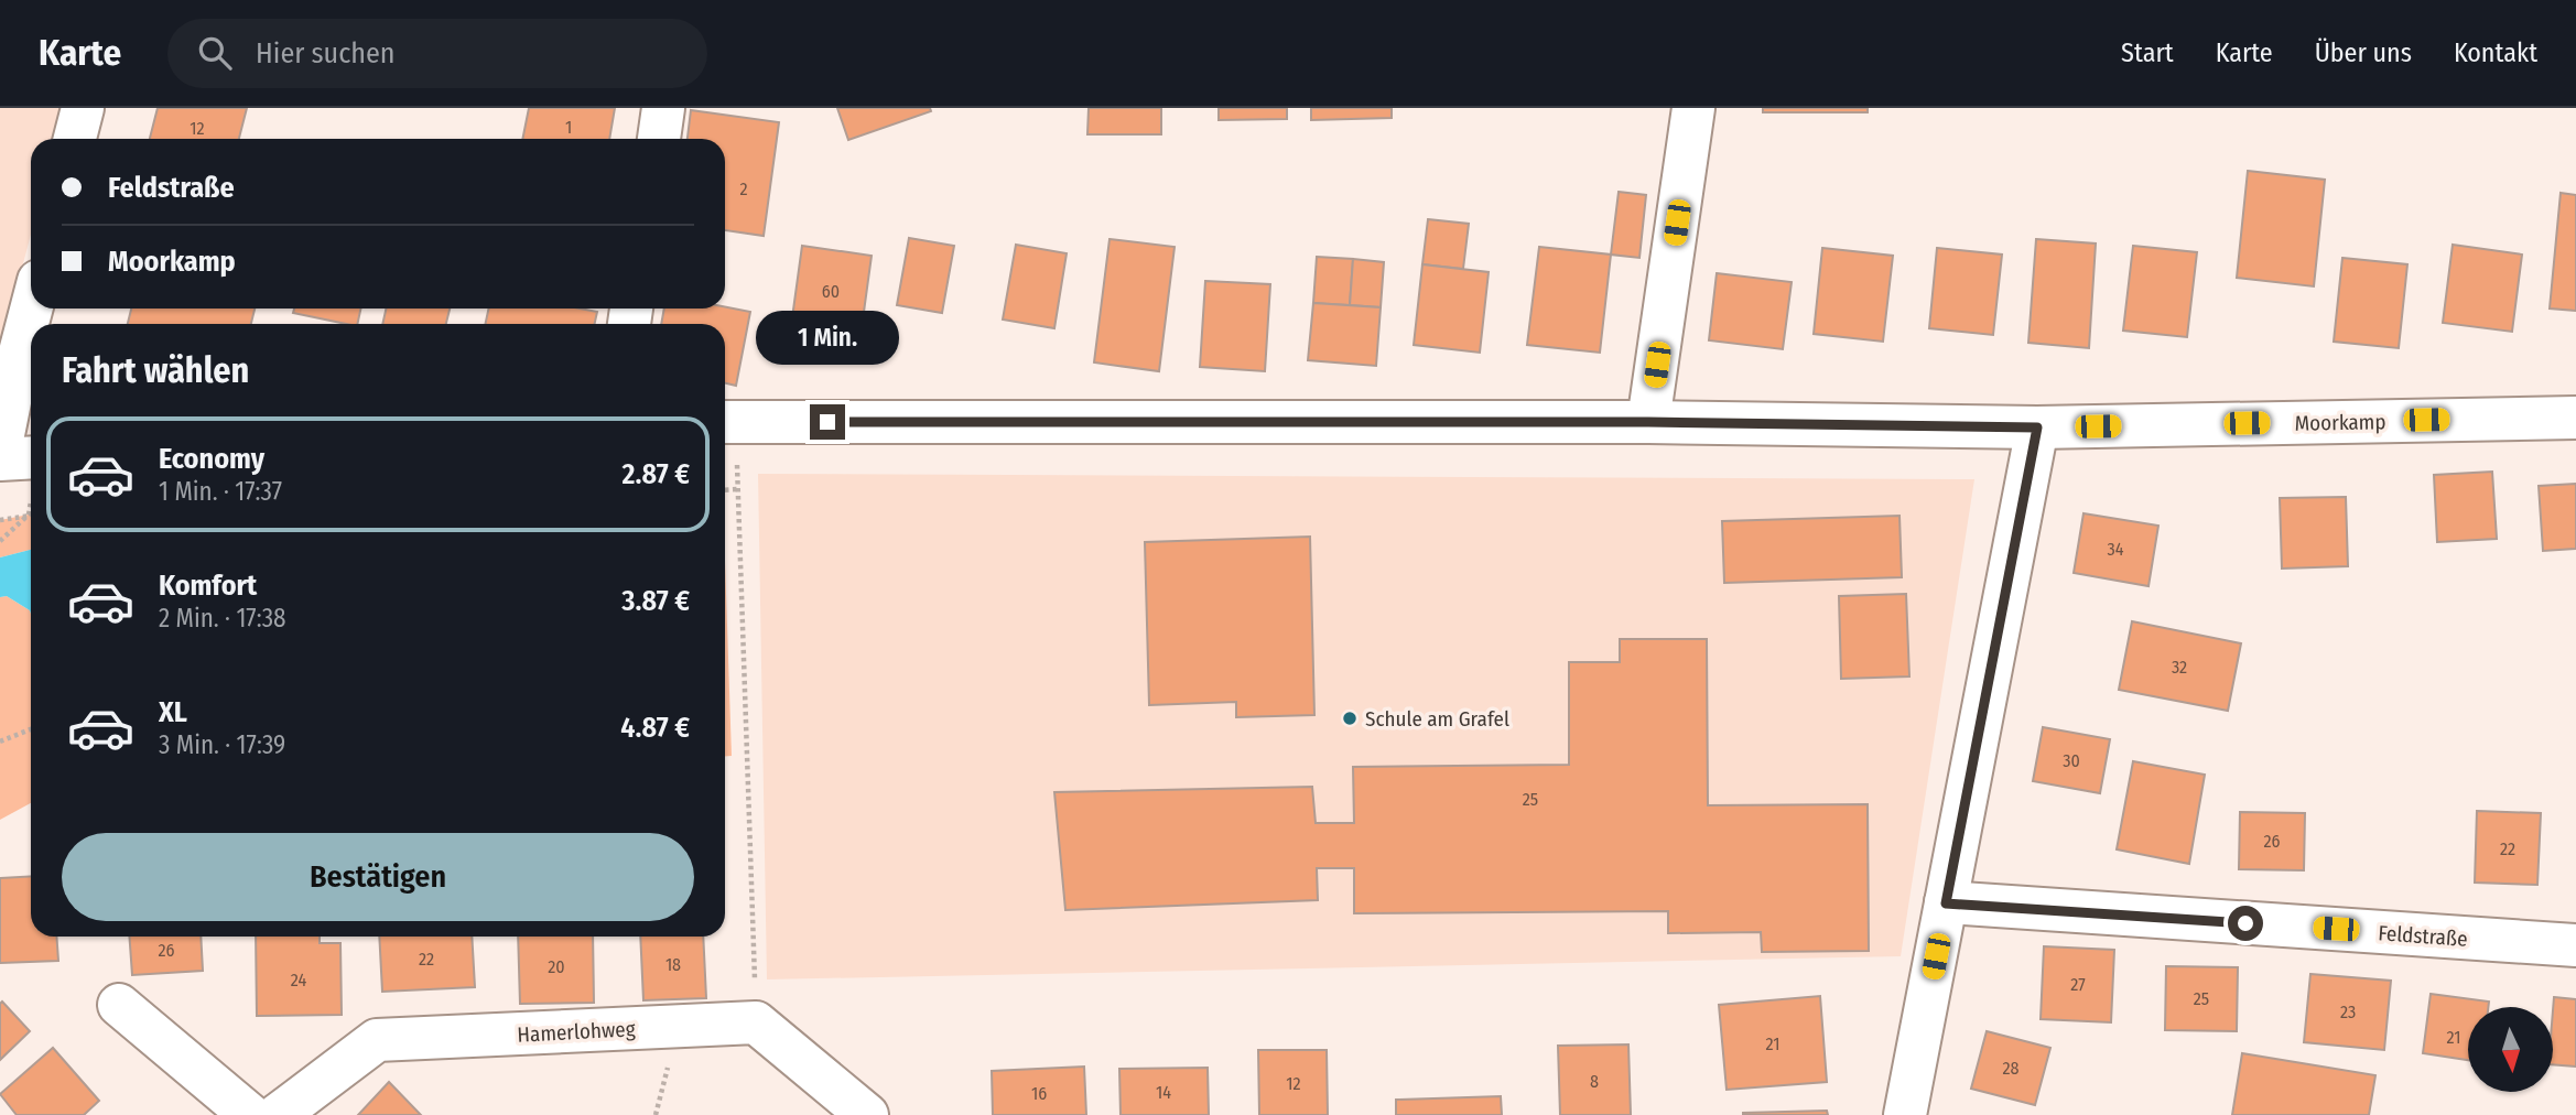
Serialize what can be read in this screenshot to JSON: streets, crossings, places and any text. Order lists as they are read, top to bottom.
{
  "streets": {
    "street": ["Moorkamp", "Feldstraße", "Hamerlohweg"]
  },
  "places": ["Schule am Grafel"],
  "house_numbers": [
    "1",
    "12",
    "2",
    "60",
    "34",
    "32",
    "30",
    "25",
    "26",
    "22",
    "26",
    "22",
    "18",
    "20",
    "24",
    "27",
    "25",
    "23",
    "21",
    "21",
    "28",
    "8",
    "12",
    "14",
    "16"
  ],
  "north": "bottom",
  "page": {
    "header": "Karte",
    "search": "Hier suchen",
    "nav": [
      "Start",
      "Karte",
      "Über uns",
      "Kontakt"
    ],
    "banner": ["Feldstraße", "Moorkamp"],
    "bubble": "1 Min.",
    "heading": "Fahrt wählen",
    "list": [
      {
        "name": "Economy",
        "note": "1 Min. · 17:37",
        "value": "2.87 €"
      },
      {
        "name": "Komfort",
        "note": "2 Min. · 17:38",
        "value": "3.87 €"
      },
      {
        "name": "XL",
        "note": "3 Min. · 17:39",
        "value": "4.87 €"
      }
    ],
    "buttons": "Bestätigen"
  }
}
